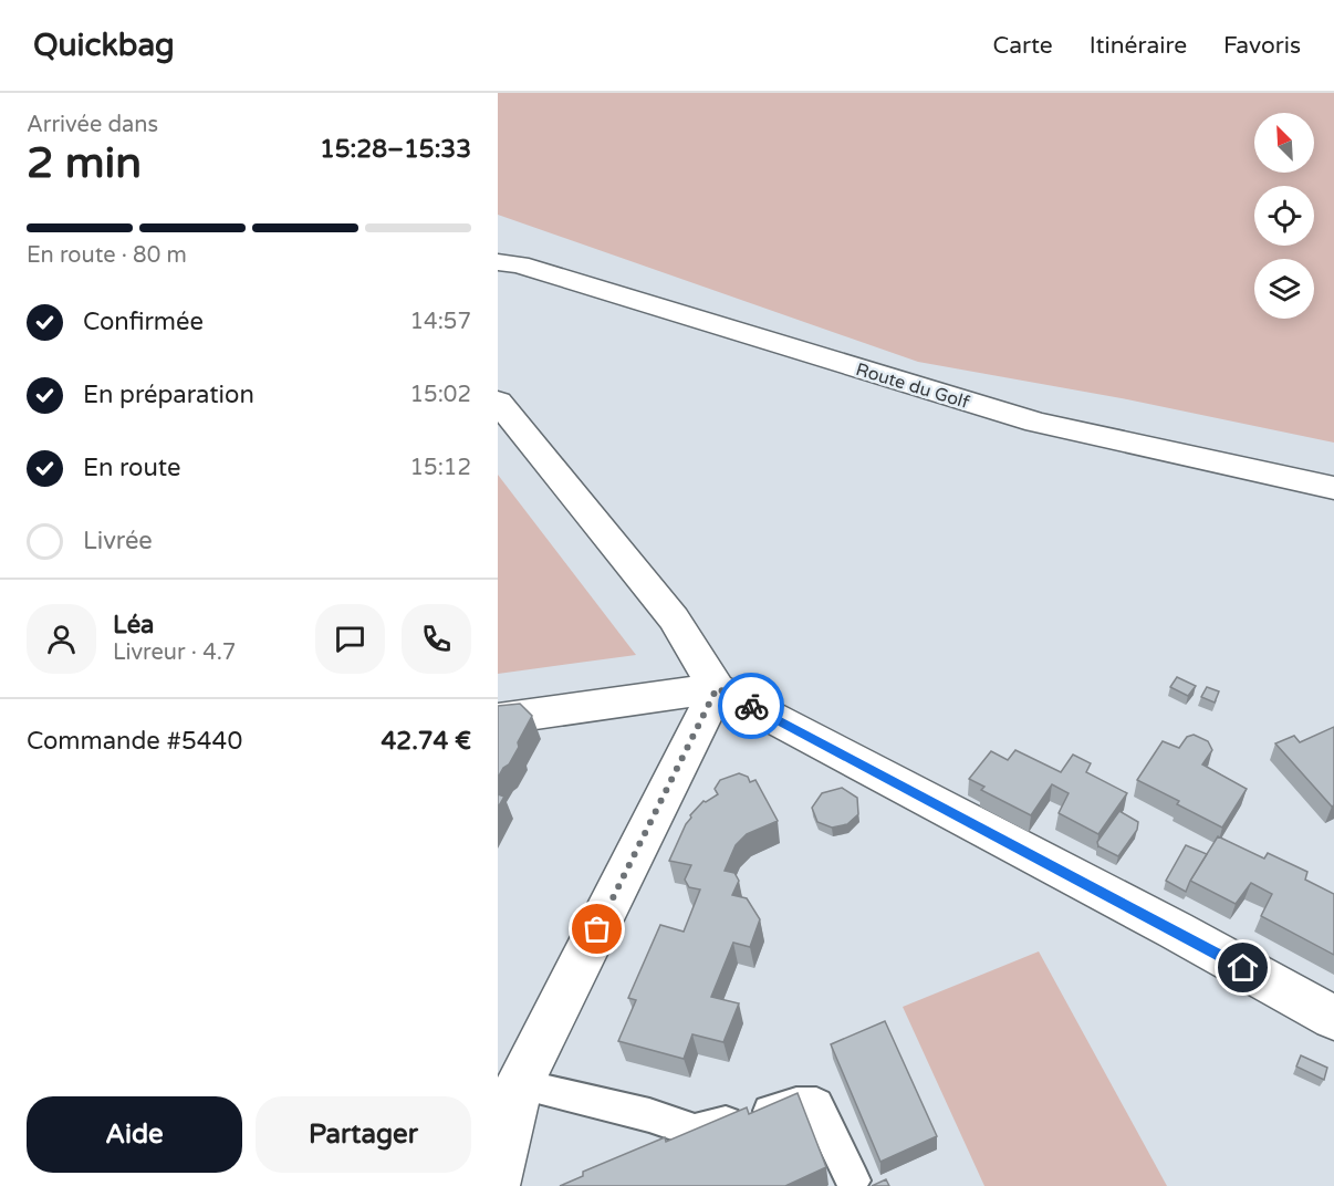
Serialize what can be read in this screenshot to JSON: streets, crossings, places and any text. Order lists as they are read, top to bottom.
{
  "streets": {
    "street": ["Route du Golf"]
  },
  "north": "top left",
  "page": {
    "header": "Quickbag",
    "nav": ["Carte", "Itinéraire", "Favoris"],
    "heading": ["2 min", "Arrivée dans", "15:28–15:33"],
    "panel": [
      "Léa",
      "Livreur · 4.7",
      "Commande #5440",
      "42.74 €"
    ],
    "bar": "En route · 80 m",
    "list": [
      ["Confirmée", "14:57"],
      ["En préparation", "15:02"],
      ["En route", "15:12"],
      "Livrée"
    ],
    "buttons": ["Aide", "Partager"]
  }
}
